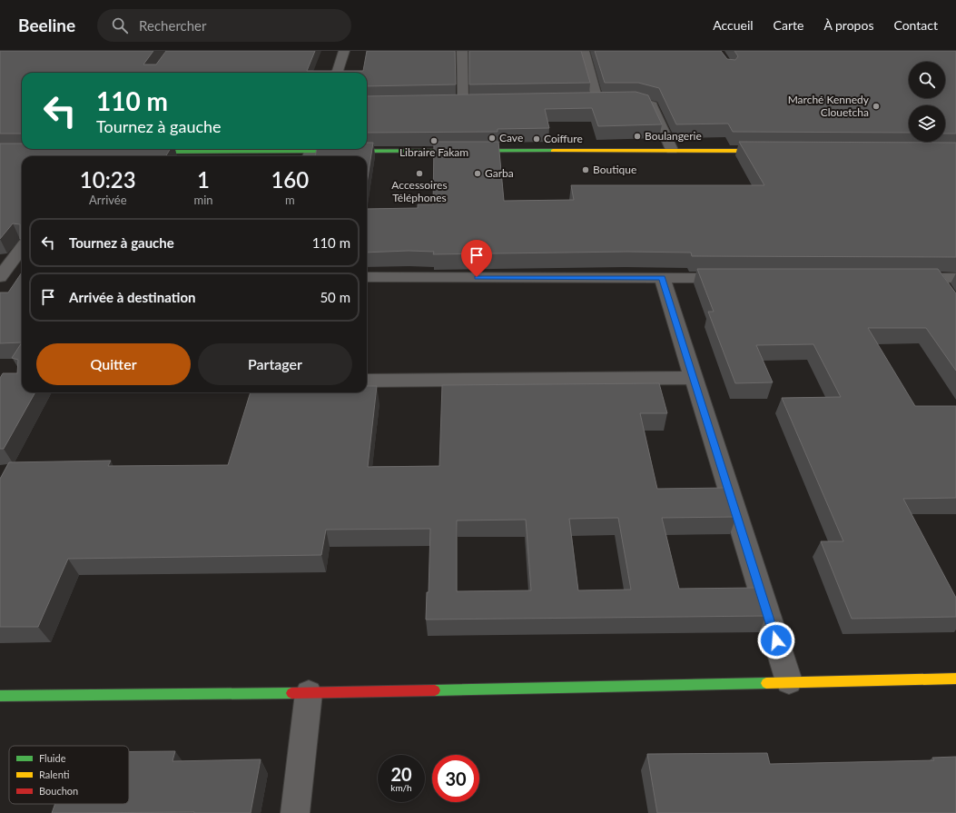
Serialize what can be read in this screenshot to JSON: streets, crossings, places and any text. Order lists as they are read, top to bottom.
{
  "places": [
    "Marché Kennedy Clouetcha",
    "Boulangerie",
    "Cave",
    "Coiffure",
    "Libraire Fakam",
    "Boutique",
    "Accessoires Téléphones",
    "Garba"
  ],
  "legend": ["Fluide", "Ralenti", "Bouchon"],
  "page": {
    "header": "Beeline",
    "search": "Rechercher",
    "nav": [
      "Accueil",
      "Carte",
      "À propos",
      "Contact"
    ],
    "turn": ["110 m", "Tournez à gauche"],
    "eta": [
      "10:23",
      "Arrivée",
      "1",
      "min",
      "160",
      "m"
    ],
    "list": [
      {
        "name": "Tournez à gauche",
        "value": "110 m"
      },
      {
        "name": "Arrivée à destination",
        "value": "50 m"
      }
    ],
    "buttons": ["Quitter", "Partager"],
    "speed": "20 km/h",
    "limit": "30"
  }
}
